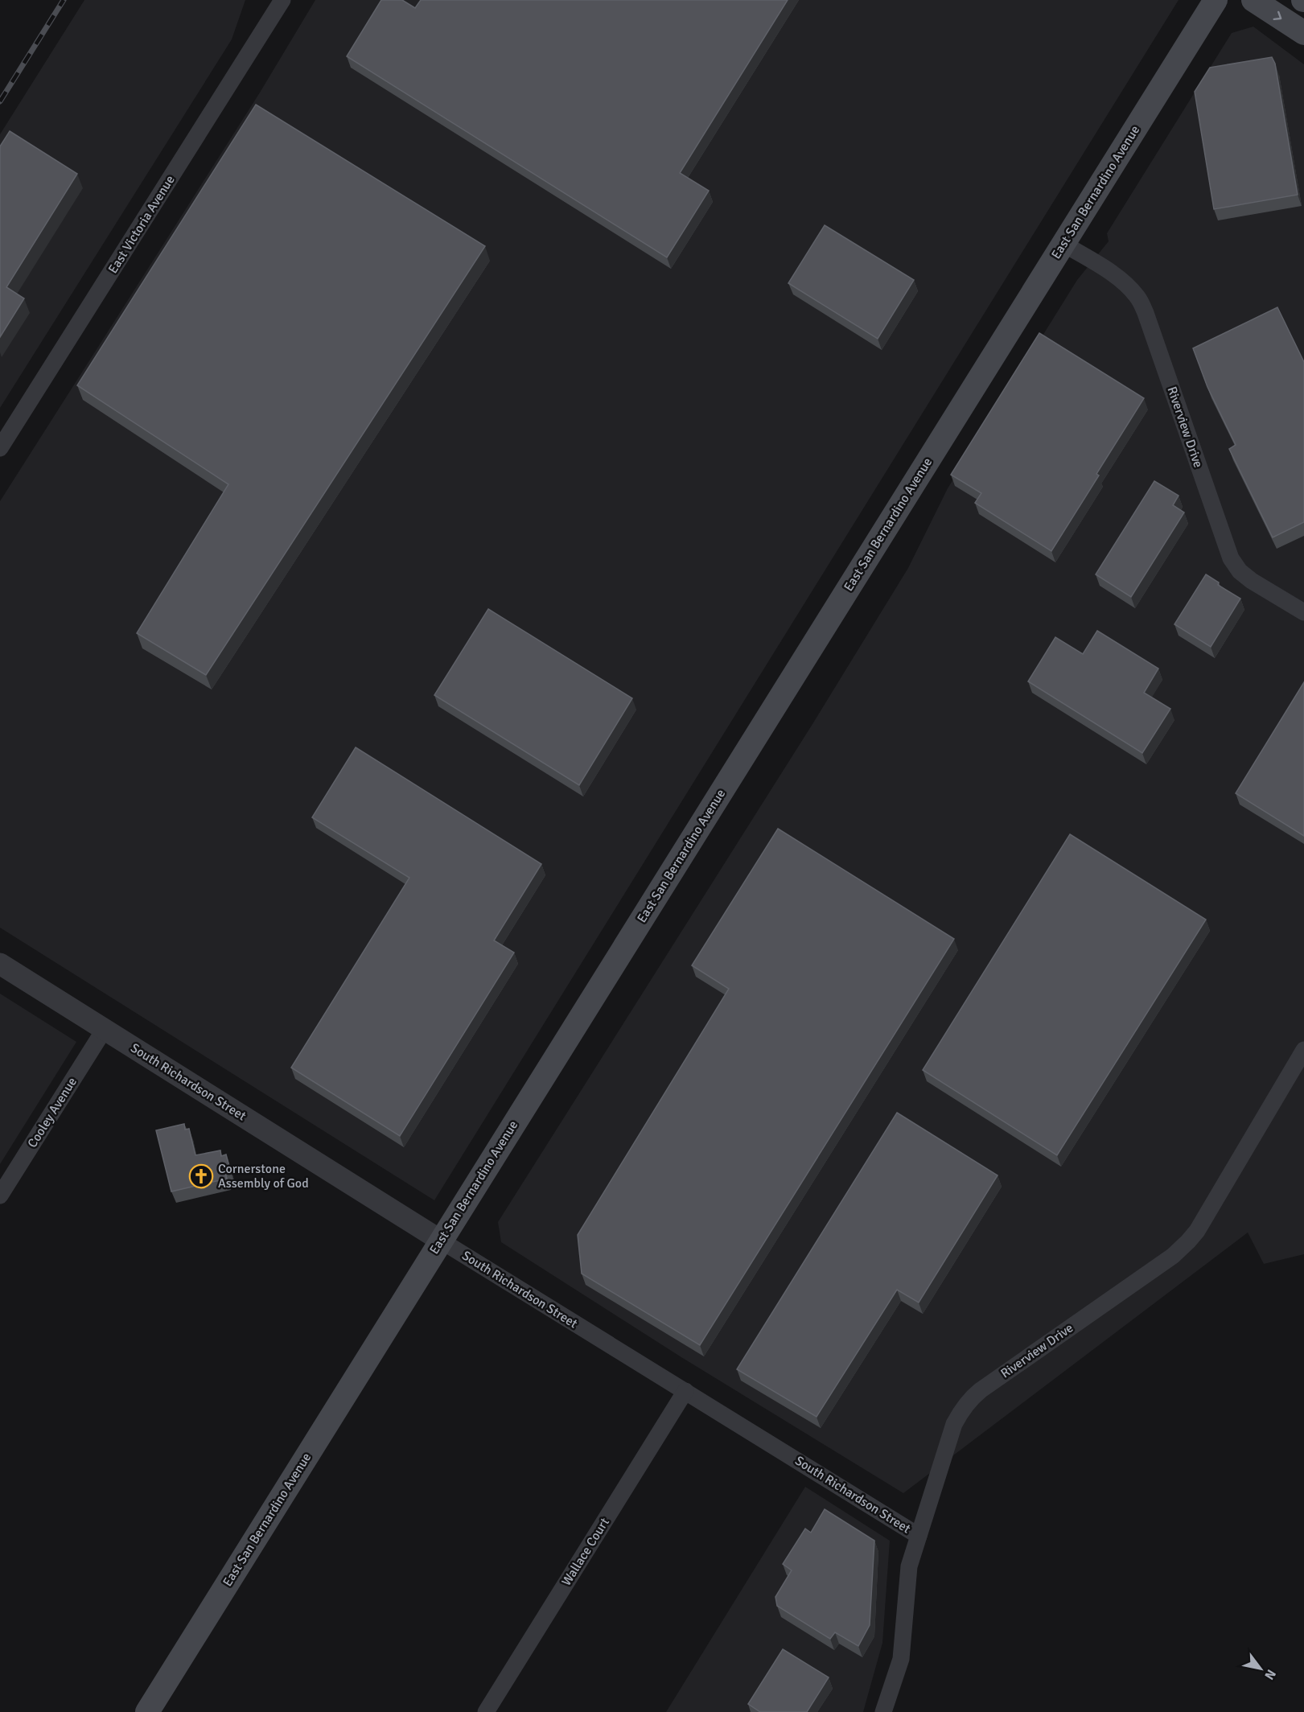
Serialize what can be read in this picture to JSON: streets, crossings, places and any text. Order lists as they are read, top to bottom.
{
  "streets": {
    "main road": ["East San Bernardino Avenue"],
    "street": [
      "East Victoria Avenue",
      "Riverview Drive",
      "South Richardson Street",
      "Cooley Avenue",
      "Wallace Court"
    ]
  },
  "crossings": [
    ["East San Bernardino Avenue", "Riverview Drive"],
    ["East San Bernardino Avenue", "South Richardson Street"],
    ["Riverview Drive", "South Richardson Street"],
    ["South Richardson Street", "Cooley Avenue"],
    ["South Richardson Street", "Wallace Court"]
  ],
  "places": {
    "church": ["Cornerstone Assembly of God"]
  },
  "north": "bottom right"
}
